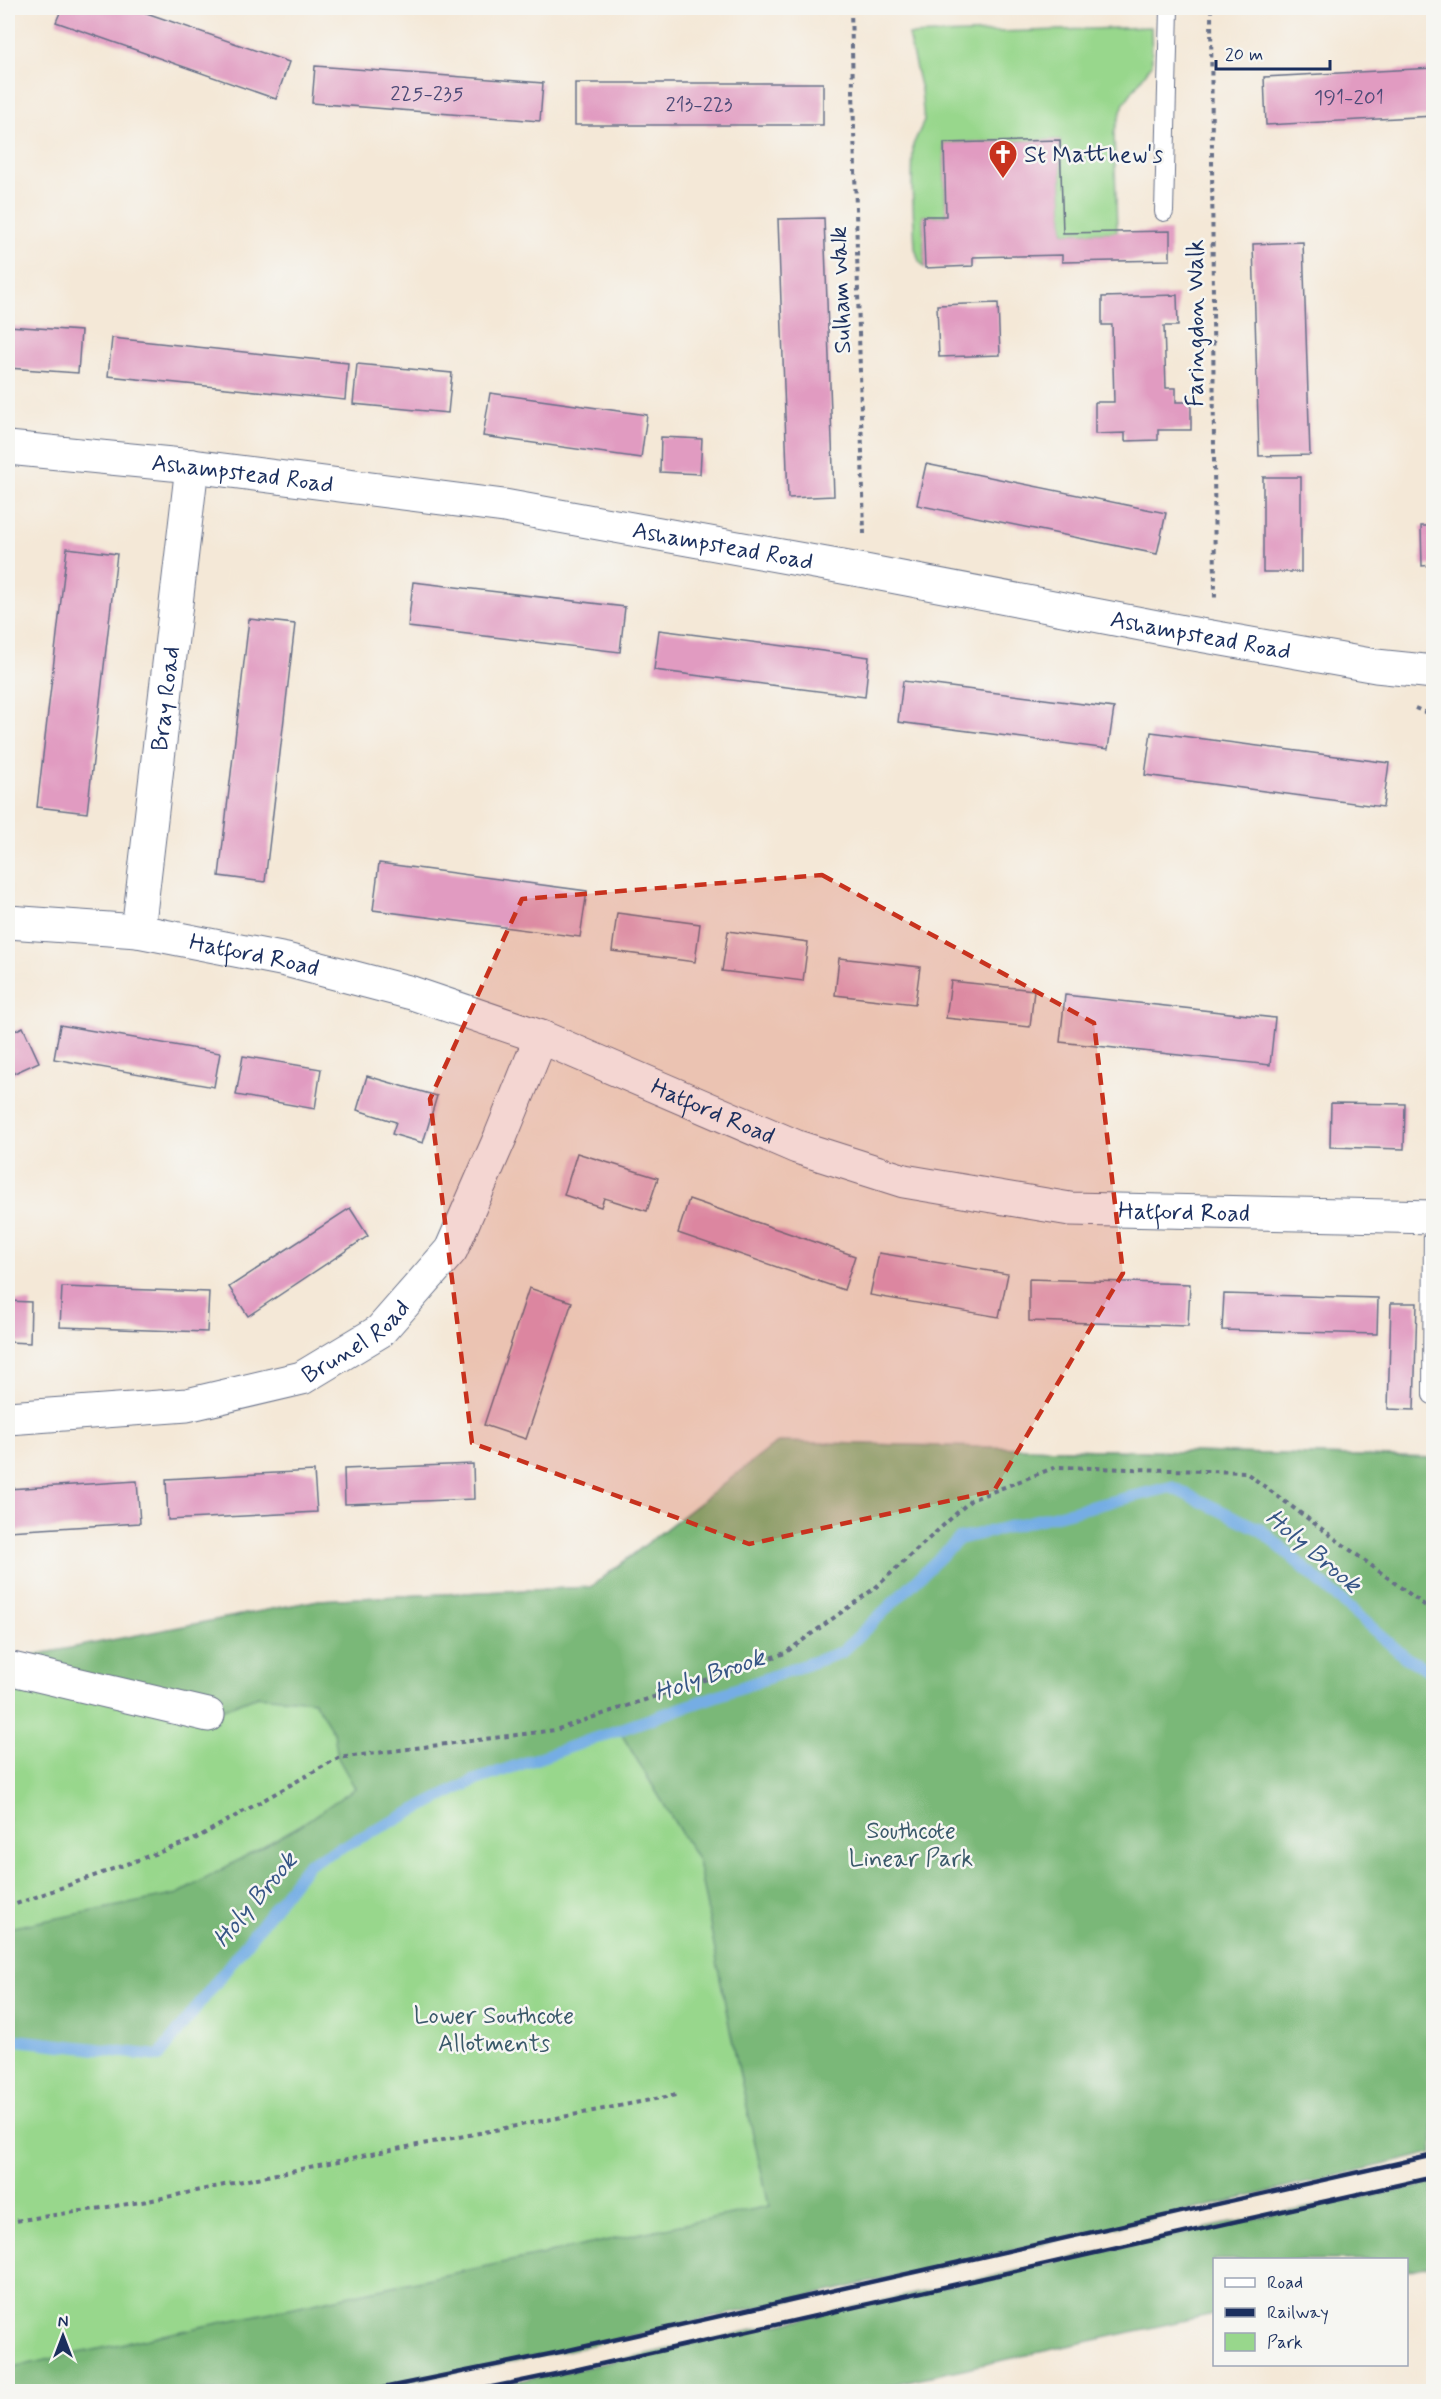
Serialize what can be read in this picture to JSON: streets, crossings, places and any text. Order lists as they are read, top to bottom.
{
  "streets": {
    "street": [
      "Ashampstead Road",
      "Bray Road",
      "Hatford Road",
      "Brunel Road"
    ],
    "path": ["Sulham Walk", "Faringdon Walk"]
  },
  "crossings": [
    ["Sulham Walk", "Ashampstead Road"],
    ["Faringdon Walk", "Ashampstead Road"],
    ["Ashampstead Road", "Bray Road"],
    ["Bray Road", "Hatford Road"],
    ["Hatford Road", "Brunel Road"]
  ],
  "water": ["Holy Brook"],
  "parks": ["Southcote Linear Park", "Lower Southcote Allotments"],
  "places": {
    "church": ["St Matthew's"]
  },
  "house_numbers": ["225-235", "191-201", "213-223"],
  "legend": ["Road", "Railway", "Park"],
  "scale_bar": "20 m",
  "north": "top"
}
